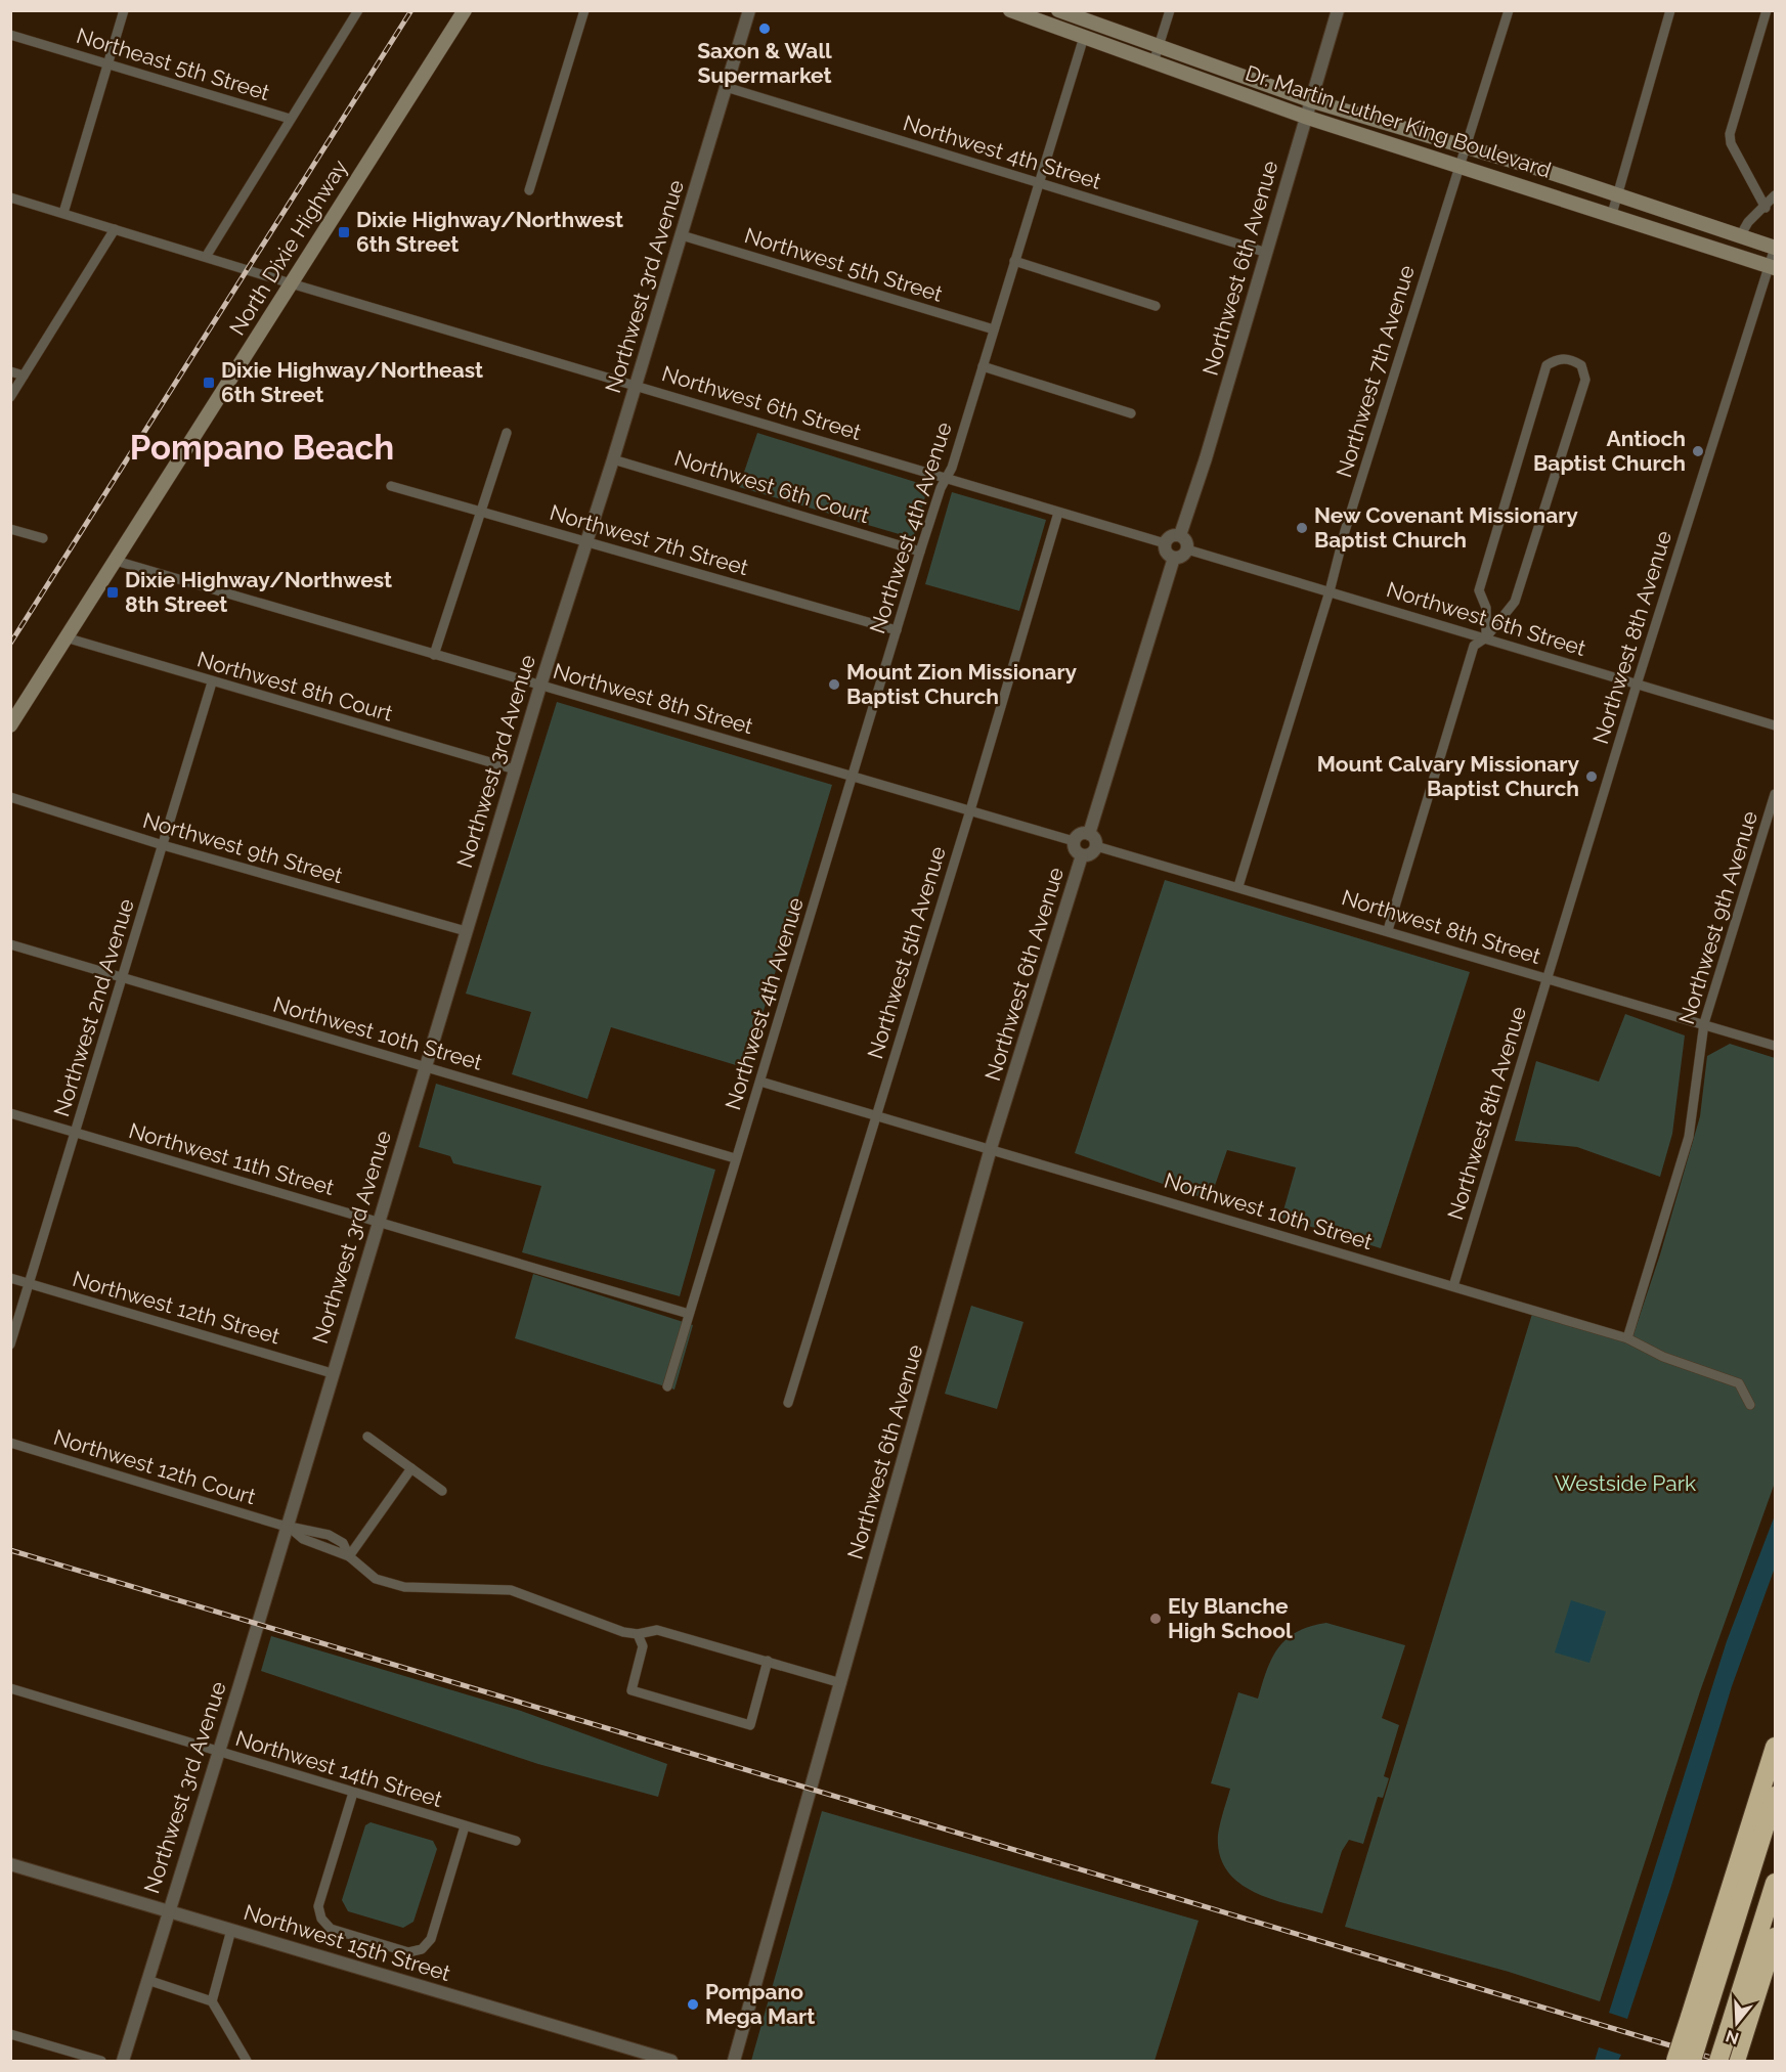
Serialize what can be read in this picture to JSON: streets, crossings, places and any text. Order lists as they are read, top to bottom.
{
  "streets": {
    "main road": ["Dr. Martin Luther King Boulevard", "North Dixie Highway"],
    "street": [
      "Northeast 5th Street",
      "Northwest 4th Street",
      "Northwest 5th Street",
      "Northwest 6th Avenue",
      "Northwest 3rd Avenue",
      "Northwest 7th Avenue",
      "Northwest 6th Street",
      "Northwest 6th Court",
      "Northwest 4th Avenue",
      "Northwest 7th Street",
      "Northwest 8th Avenue",
      "Northwest 8th Court",
      "Northwest 8th Street",
      "Northwest 9th Street",
      "Northwest 9th Avenue",
      "Northwest 5th Avenue",
      "Northwest 2nd Avenue",
      "Northwest 10th Street",
      "Northwest 11th Street",
      "Northwest 12th Street",
      "Northwest 12th Court",
      "Northwest 14th Street",
      "Northwest 15th Street"
    ]
  },
  "crossings": [
    ["Dr. Martin Luther King Boulevard", "Northwest 6th Avenue"],
    ["Dr. Martin Luther King Boulevard", "Northwest 7th Avenue"],
    ["Dr. Martin Luther King Boulevard", "Northwest 4th Avenue"],
    ["Dr. Martin Luther King Boulevard", "Northwest 8th Avenue"],
    ["Northwest 4th Street", "Northwest 6th Avenue"],
    ["Northwest 4th Street", "Northwest 3rd Avenue"],
    ["Northwest 4th Street", "Northwest 4th Avenue"],
    ["North Dixie Highway", "Northwest 6th Street"],
    ["North Dixie Highway", "Northwest 8th Court"],
    ["North Dixie Highway", "Northwest 8th Street"],
    ["Northwest 5th Street", "Northwest 3rd Avenue"],
    ["Northwest 5th Street", "Northwest 4th Avenue"],
    ["Northwest 6th Avenue", "Northwest 6th Street"],
    ["Northwest 6th Avenue", "Northwest 8th Street"],
    ["Northwest 6th Avenue", "Northwest 10th Street"],
    ["Northwest 3rd Avenue", "Northwest 6th Street"],
    ["Northwest 3rd Avenue", "Northwest 6th Court"],
    ["Northwest 3rd Avenue", "Northwest 7th Street"],
    ["Northwest 3rd Avenue", "Northwest 8th Court"],
    ["Northwest 3rd Avenue", "Northwest 8th Street"],
    ["Northwest 3rd Avenue", "Northwest 9th Street"],
    ["Northwest 3rd Avenue", "Northwest 10th Street"],
    ["Northwest 3rd Avenue", "Northwest 11th Street"],
    ["Northwest 3rd Avenue", "Northwest 12th Street"],
    ["Northwest 3rd Avenue", "Northwest 12th Court"],
    ["Northwest 3rd Avenue", "Northwest 14th Street"],
    ["Northwest 3rd Avenue", "Northwest 15th Street"],
    ["Northwest 7th Avenue", "Northwest 6th Street"],
    ["Northwest 7th Avenue", "Northwest 8th Street"],
    ["Northwest 6th Street", "Northwest 4th Avenue"],
    ["Northwest 6th Street", "Northwest 8th Avenue"],
    ["Northwest 6th Street", "Northwest 5th Avenue"],
    ["Northwest 6th Court", "Northwest 4th Avenue"],
    ["Northwest 4th Avenue", "Northwest 7th Street"],
    ["Northwest 4th Avenue", "Northwest 8th Street"],
    ["Northwest 4th Avenue", "Northwest 10th Street"],
    ["Northwest 4th Avenue", "Northwest 11th Street"],
    ["Northwest 8th Avenue", "Northwest 8th Street"],
    ["Northwest 8th Avenue", "Northwest 10th Street"],
    ["Northwest 8th Court", "Northwest 2nd Avenue"],
    ["Northwest 8th Street", "Northwest 9th Avenue"],
    ["Northwest 8th Street", "Northwest 5th Avenue"],
    ["Northwest 9th Street", "Northwest 2nd Avenue"],
    ["Northwest 9th Avenue", "Northwest 10th Street"],
    ["Northwest 5th Avenue", "Northwest 10th Street"],
    ["Northwest 2nd Avenue", "Northwest 10th Street"],
    ["Northwest 2nd Avenue", "Northwest 11th Street"],
    ["Northwest 2nd Avenue", "Northwest 12th Street"]
  ],
  "districts": ["Pompano Beach"],
  "parks": ["Westside Park"],
  "places": {
    "other": [
      "Saxon & Wall Supermarket",
      "Antioch Baptist Church",
      "New Covenant Missionary Baptist Church",
      "Mount Zion Missionary Baptist Church",
      "Mount Calvary Missionary Baptist Church",
      "Ely Blanche High School",
      "Pompano Mega Mart"
    ],
    "transit": ["Dixie Highway/Northwest 6th Street", "Dixie Highway/Northeast 6th Street", "Dixie Highway/Northwest 8th Street"]
  },
  "north": "bottom"
}
